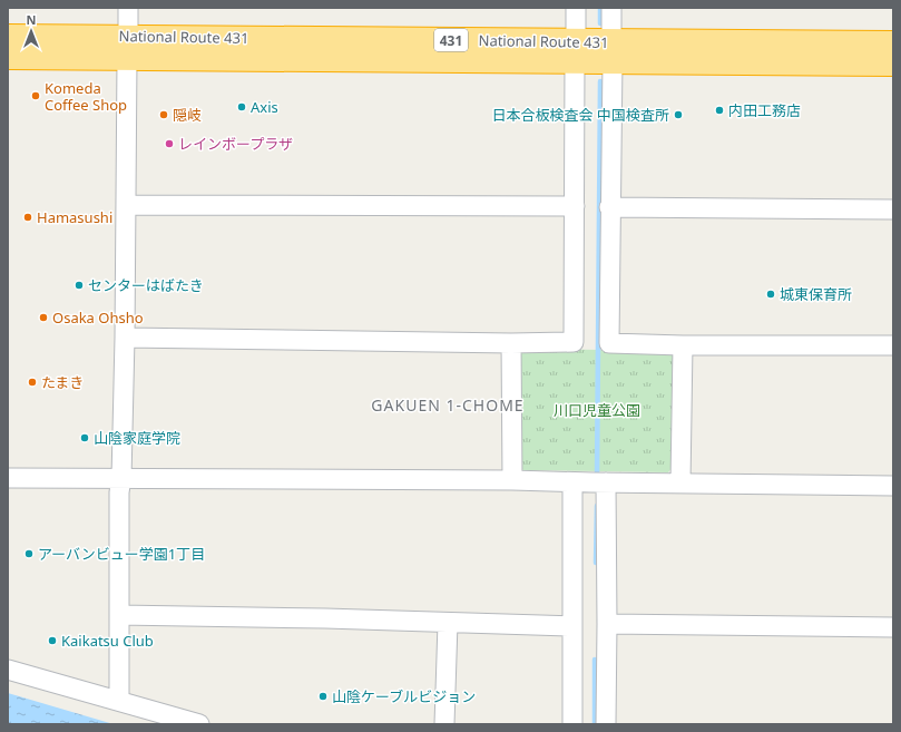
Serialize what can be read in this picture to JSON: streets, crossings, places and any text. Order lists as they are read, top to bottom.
{
  "streets": {
    "highway": ["National Route 431", "431"]
  },
  "districts": ["GAKUEN 1-CHOME"],
  "parks": ["川口児童公園"],
  "places": [
    "Komeda Coffee Shop",
    "Axis",
    "内田工務店",
    "隠岐",
    "日本合板検査会 中国検査所",
    "レインボープラザ",
    "Hamasushi",
    "センターはばたき",
    "城東保育所",
    "Osaka Ohsho",
    "たまき",
    "山陰家庭学院",
    "アーバンビュー学園1丁目",
    "Kaikatsu Club",
    "山陰ケーブルビジョン"
  ],
  "north": "top"
}
